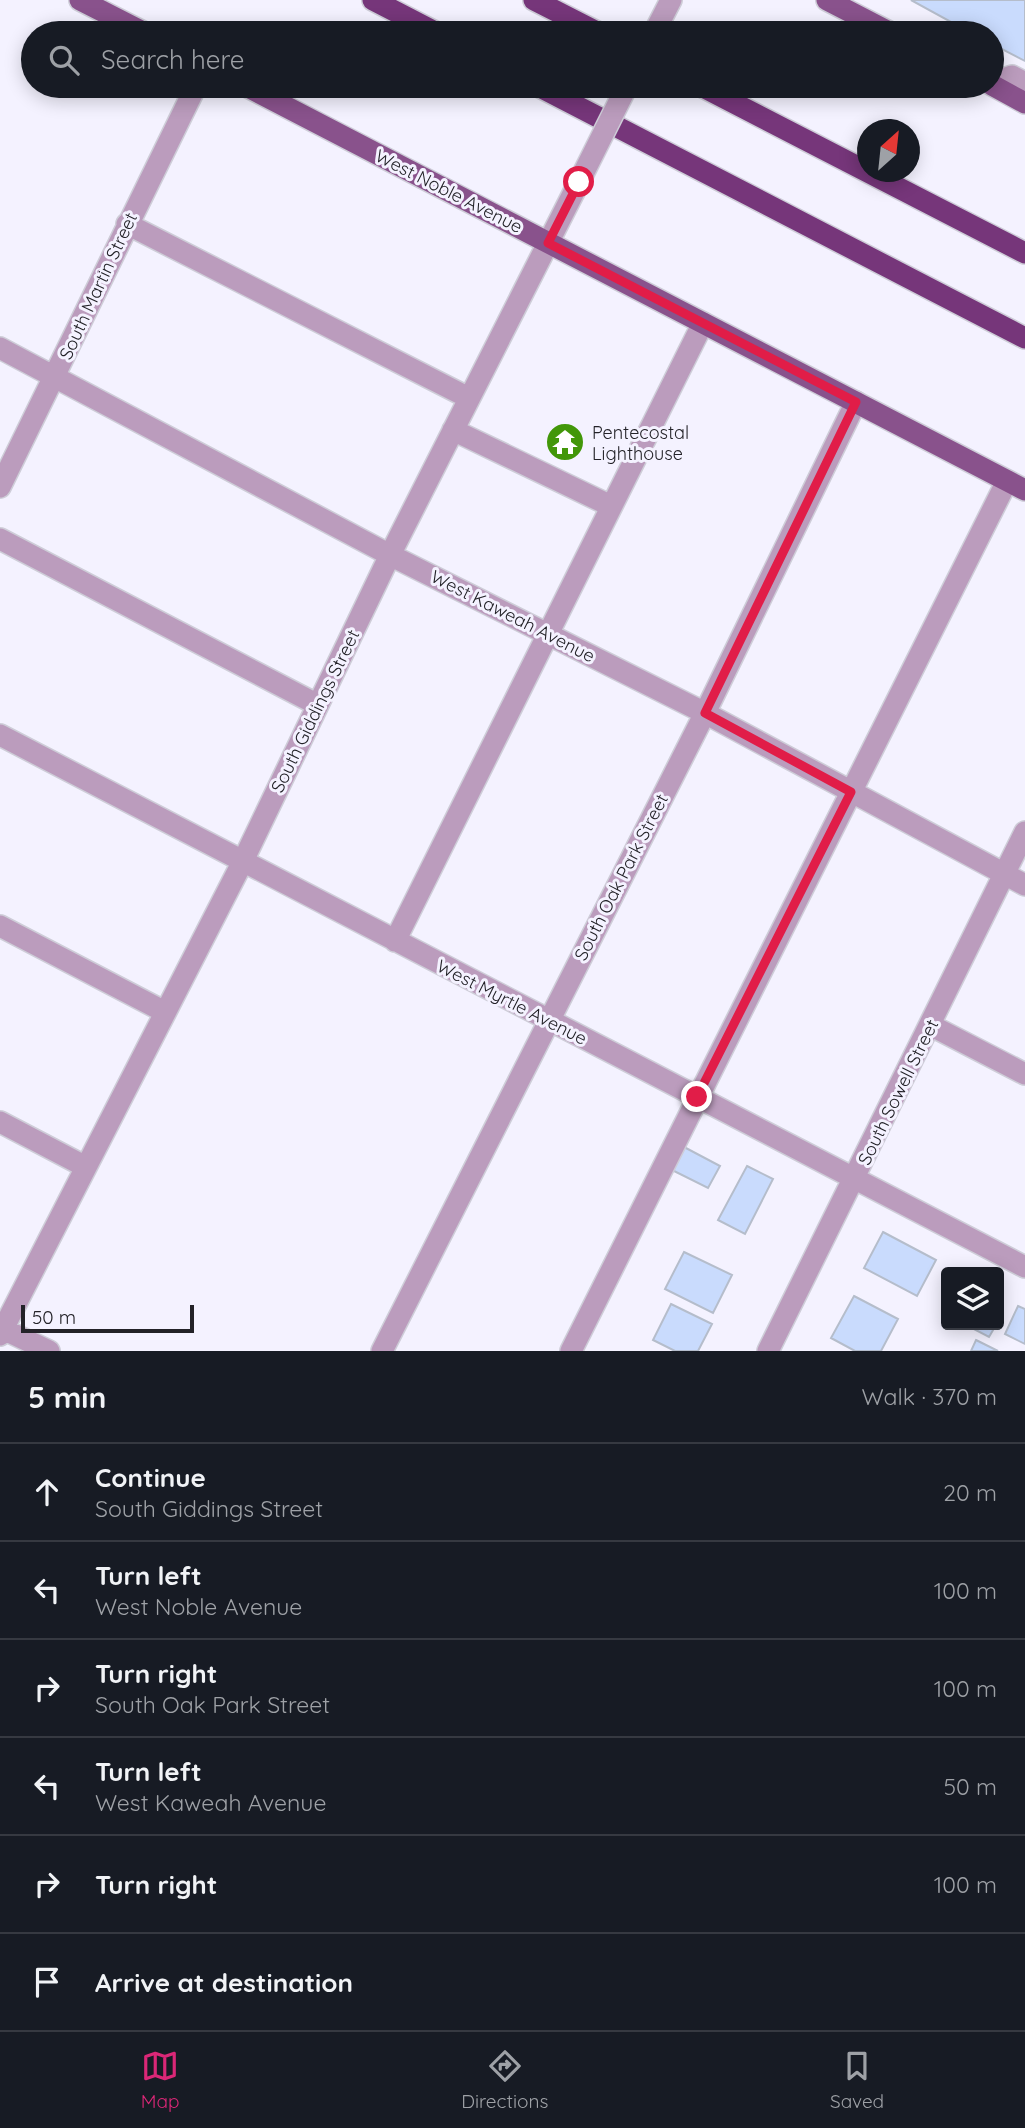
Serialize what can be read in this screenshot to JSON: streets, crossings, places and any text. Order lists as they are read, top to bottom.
{
  "streets": {
    "main road": ["West Noble Avenue"],
    "street": [
      "South Martin Street",
      "West Kaweah Avenue",
      "South Giddings Street",
      "South Oak Park Street",
      "West Myrtle Avenue",
      "South Sowell Street"
    ]
  },
  "crossings": [
    ["West Noble Avenue", "South Giddings Street"],
    ["West Noble Avenue", "South Oak Park Street"],
    ["South Martin Street", "West Kaweah Avenue"],
    ["West Kaweah Avenue", "South Giddings Street"],
    ["West Kaweah Avenue", "South Oak Park Street"],
    ["West Kaweah Avenue", "South Sowell Street"],
    ["South Giddings Street", "West Myrtle Avenue"],
    ["South Oak Park Street", "West Myrtle Avenue"],
    ["West Myrtle Avenue", "South Sowell Street"]
  ],
  "places": {
    "temple": ["Pentecostal Lighthouse"]
  },
  "scale_bar": "50 m",
  "north": "top right",
  "page": {
    "search": "Search here",
    "scale": "50 m",
    "heading": ["5 min", "Walk · 370 m"],
    "list": [
      ["Continue", "South Giddings Street", "20 m"],
      ["Turn left", "West Noble Avenue", "100 m"],
      ["Turn right", "South Oak Park Street", "100 m"],
      ["Turn left", "West Kaweah Avenue", "50 m"],
      ["Turn right", "100 m"],
      "Arrive at destination"
    ],
    "nav": ["Map", "Directions", "Saved"]
  }
}
